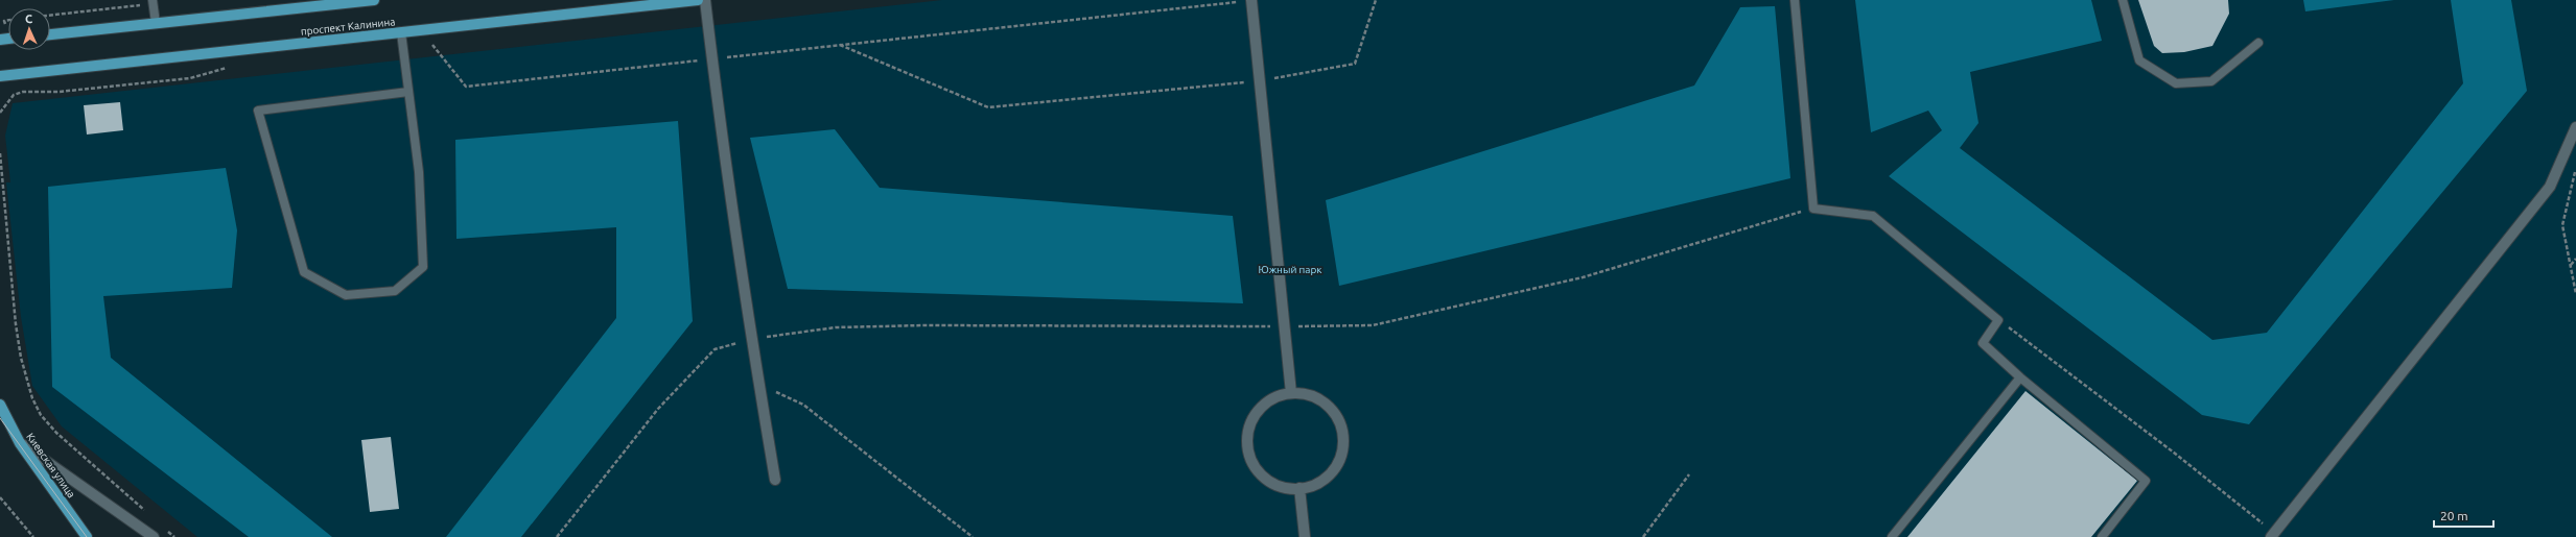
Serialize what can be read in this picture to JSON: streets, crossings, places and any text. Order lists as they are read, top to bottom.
{
  "streets": {
    "main road": ["проспект Калинина", "Киевская улица"]
  },
  "parks": ["Южный парк"],
  "scale_bar": "20 m",
  "north": "top"
}
